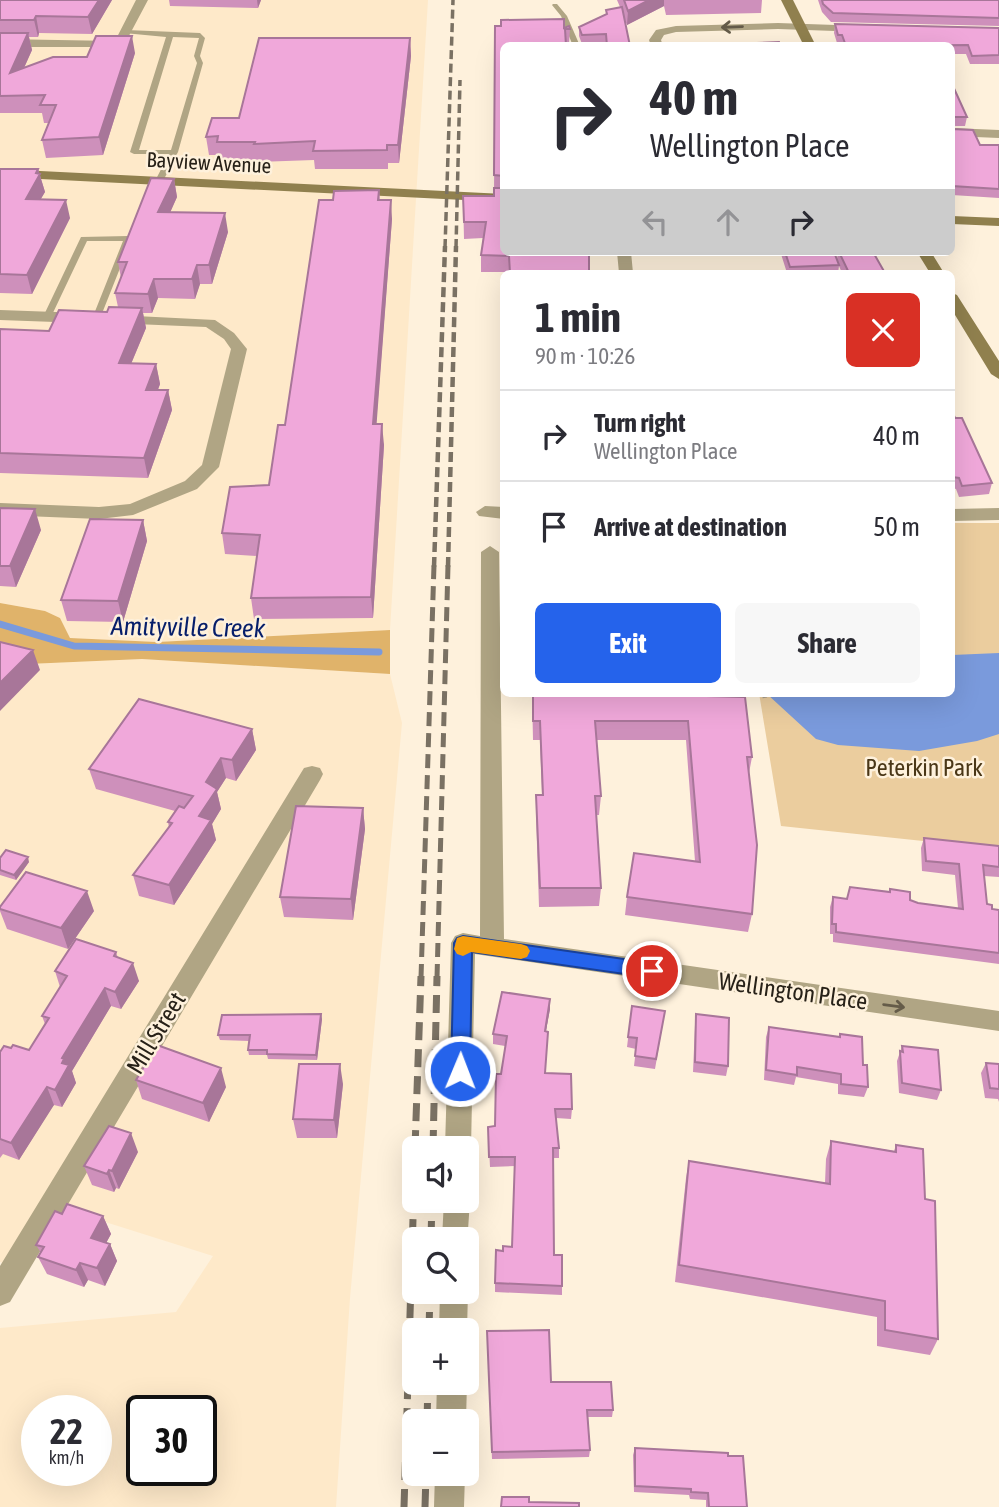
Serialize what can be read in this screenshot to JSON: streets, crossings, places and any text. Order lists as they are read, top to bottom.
{
  "streets": {
    "main road": ["Bayview Avenue"],
    "street": ["Wellington Place", "Mill Street"]
  },
  "one_way": ["Wellington Place"],
  "water": ["Amityville Creek"],
  "parks": ["Peterkin Park"],
  "page": {
    "turn": ["40 m", "Wellington Place"],
    "heading": ["1 min", "90 m · 10:26"],
    "list": [
      {
        "name": "Turn right",
        "note": "Wellington Place",
        "value": "40 m"
      },
      {
        "name": "Arrive at destination",
        "value": "50 m"
      }
    ],
    "buttons": ["Exit", "Share"],
    "map_buttons": ["+", "−"],
    "speed": "22 km/h",
    "limit": "30"
  }
}
